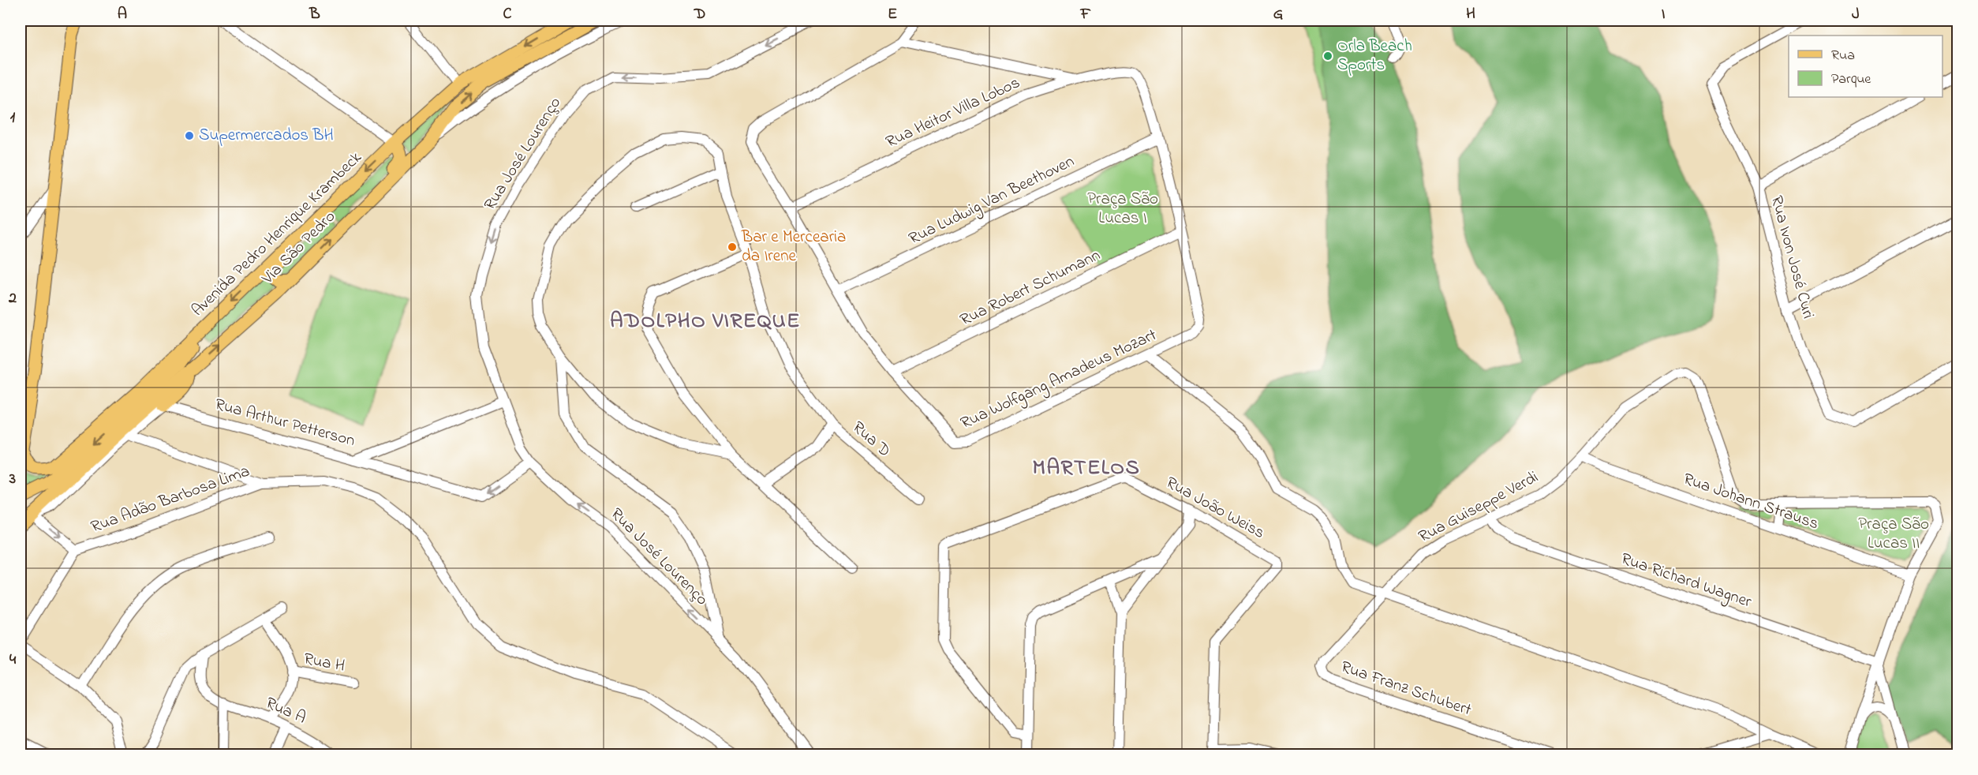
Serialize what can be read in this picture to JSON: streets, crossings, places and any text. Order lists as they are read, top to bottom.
{
  "streets": {
    "main road": ["Avenida Pedro Henrique Krambeck", "Via São Pedro"],
    "street": [
      "Rua Heitor Villa Lobos",
      "Rua José Lourenço",
      "Rua Ludwig Van Beethoven",
      "Rua Ivon José Curi",
      "Rua Robert Schumann",
      "Rua Wolfgang Amadeus Mozart",
      "Rua Arthur Petterson",
      "Rua D",
      "Rua Adão Barbosa Lima",
      "Rua Johann Strauss",
      "Rua Guiseppe Verdi",
      "Rua João Weiss",
      "Rua Richard Wagner",
      "Rua H",
      "Rua Franz Schubert",
      "Rua A"
    ]
  },
  "crossings": [
    ["Rua Heitor Villa Lobos", "Rua Wolfgang Amadeus Mozart"],
    ["Rua José Lourenço", "Rua Arthur Petterson"],
    ["Rua Ludwig Van Beethoven", "Rua Wolfgang Amadeus Mozart"],
    ["Rua Robert Schumann", "Rua Wolfgang Amadeus Mozart"],
    ["Rua Johann Strauss", "Rua Guiseppe Verdi"],
    ["Rua Guiseppe Verdi", "Rua Richard Wagner"],
    ["Rua Guiseppe Verdi", "Rua Franz Schubert"],
    ["Rua H", "Rua A"]
  ],
  "one_way": ["Avenida Pedro Henrique Krambeck", "Via São Pedro"],
  "districts": ["ADOLPHO VIREQUE", "MARTELOS"],
  "parks": ["Praça São Lucas I", "Praça São Lucas II"],
  "places": ["Orla Beach Sports", "Supermercados BH", "Bar e Mercearia da Irene"],
  "legend": ["Rua", "Parque"],
  "grid": {
    "columns": [
      "A",
      "B",
      "C",
      "D",
      "E",
      "F",
      "G",
      "H",
      "I",
      "J"
    ],
    "rows": [
      "1",
      "2",
      "3",
      "4"
    ]
  }
}
